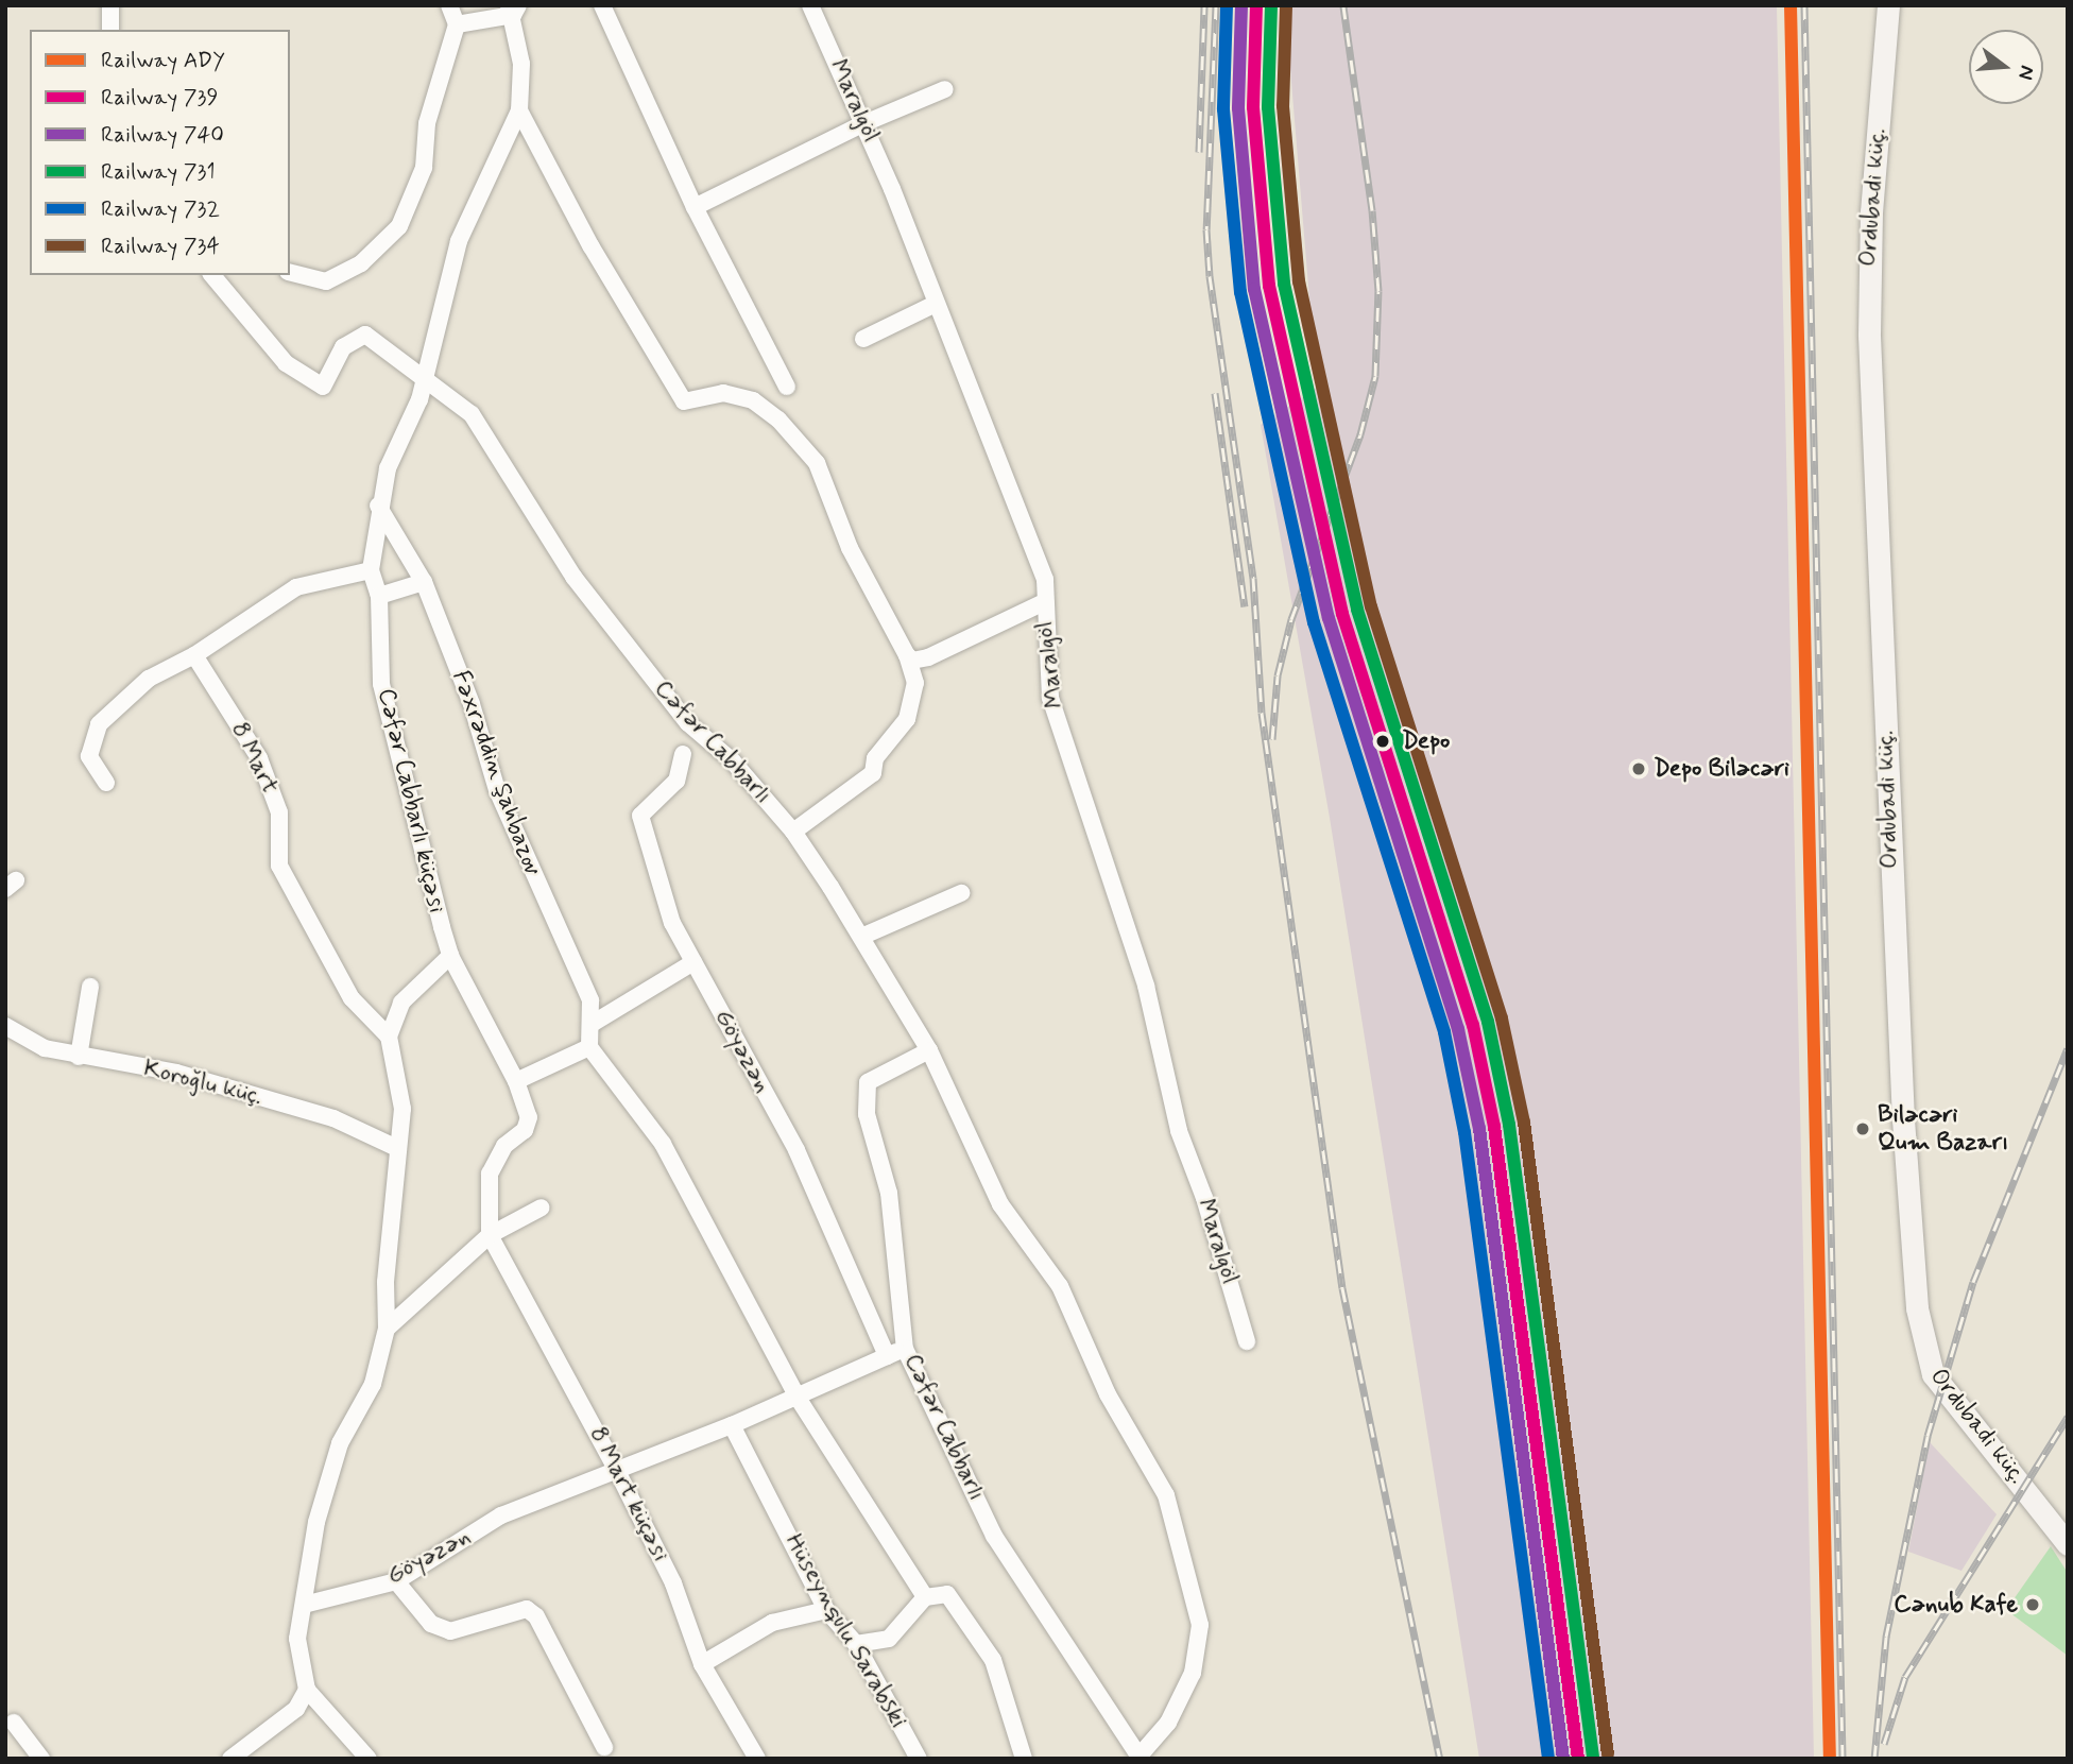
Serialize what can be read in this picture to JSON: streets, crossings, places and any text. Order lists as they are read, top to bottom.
{
  "streets": {
    "main road": ["Ordubadi küç."],
    "street": [
      "Maralgöl",
      "Cəfər Cabbarlı",
      "8 Mart",
      "Fəxrəddin Şahbazov",
      "Cəfər Cabbarlı küçəsi",
      "Göyəzən",
      "Koroğlu küç.",
      "8 Mart küçəsi",
      "Hüseynqulu Sarabski"
    ]
  },
  "crossings": [
    ["Cəfər Cabbarlı", "Cəfər Cabbarlı küçəsi"],
    ["Cəfər Cabbarlı", "Göyəzən"],
    ["Fəxrəddin Şahbazov", "Cəfər Cabbarlı küçəsi"],
    ["Göyəzən", "8 Mart küçəsi"],
    ["Göyəzən", "Hüseynqulu Sarabski"]
  ],
  "places": [
    "Depo",
    "Depo Biləcəri",
    "Biləcəri Qum Bazarı",
    "Cənub Kafe"
  ],
  "lines": [
    "rail line ADY",
    "rail line 739",
    "rail line 740",
    "rail line 731",
    "rail line 732",
    "rail line 734"
  ],
  "legend": [
    "Railway ADY",
    "Railway 739",
    "Railway 740",
    "Railway 731",
    "Railway 732",
    "Railway 734"
  ],
  "north": "right"
}
